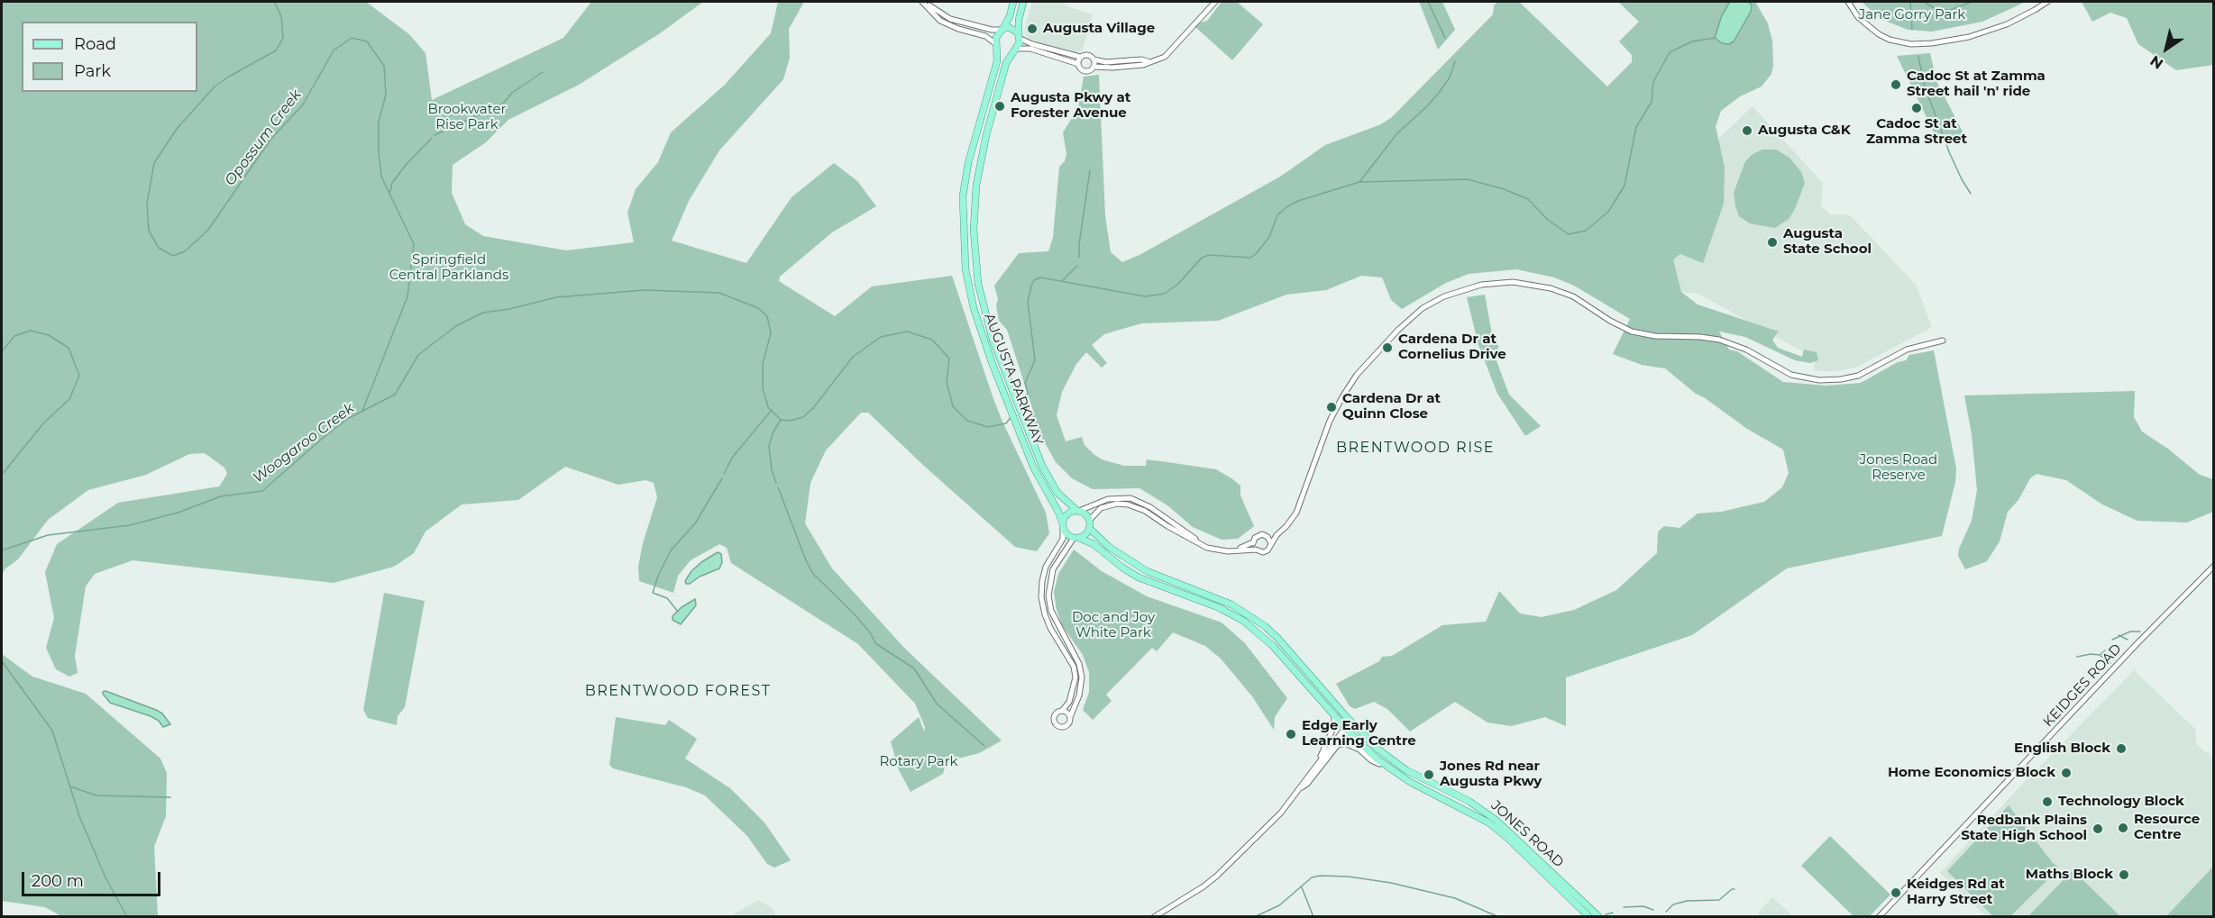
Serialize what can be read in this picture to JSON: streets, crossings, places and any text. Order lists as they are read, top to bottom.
{
  "streets": {
    "main road": ["AUGUSTA PARKWAY", "JONES ROAD"],
    "street": ["KEIDGES ROAD"]
  },
  "districts": ["BRENTWOOD RISE", "BRENTWOOD FOREST"],
  "water": ["Opossum Creek", "Woogaroo Creek"],
  "parks": [
    "Jane Gorry Park",
    "Brookwater Rise Park",
    "Springfield Central Parklands",
    "Jones Road Reserve",
    "Doc and Joy White Park",
    "Rotary Park"
  ],
  "places": [
    "Augusta Village",
    "Cadoc St at Zamma Street hail 'n' ride",
    "Augusta Pkwy at Forester Avenue",
    "Cadoc St at Zamma Street",
    "Augusta C&K",
    "Augusta State School",
    "Cardena Dr at Cornelius Drive",
    "Cardena Dr at Quinn Close",
    "Edge Early Learning Centre",
    "English Block",
    "Home Economics Block",
    "Jones Rd near Augusta Pkwy",
    "Technology Block",
    "Resource Centre",
    "Redbank Plains State High School",
    "Maths Block",
    "Keidges Rd at Harry Street"
  ],
  "legend": ["Road", "Park"],
  "scale_bar": "200 m",
  "north": "bottom left"
}
